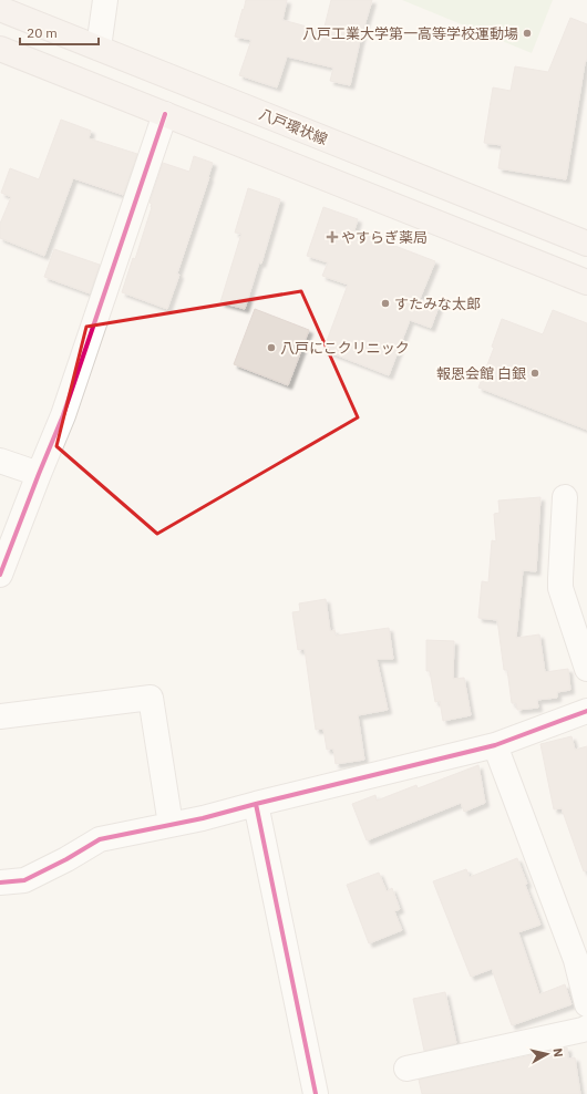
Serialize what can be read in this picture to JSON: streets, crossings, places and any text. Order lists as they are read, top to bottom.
{
  "streets": {
    "main road": ["八戸環状線"]
  },
  "places": {
    "other": [
      "八戸工業大学第一高等学校運動場",
      "すたみな太郎",
      "八戸にこクリニック",
      "報恩会館 白銀"
    ],
    "health": ["やすらぎ薬局"]
  },
  "scale_bar": "20 m",
  "north": "right"
}
